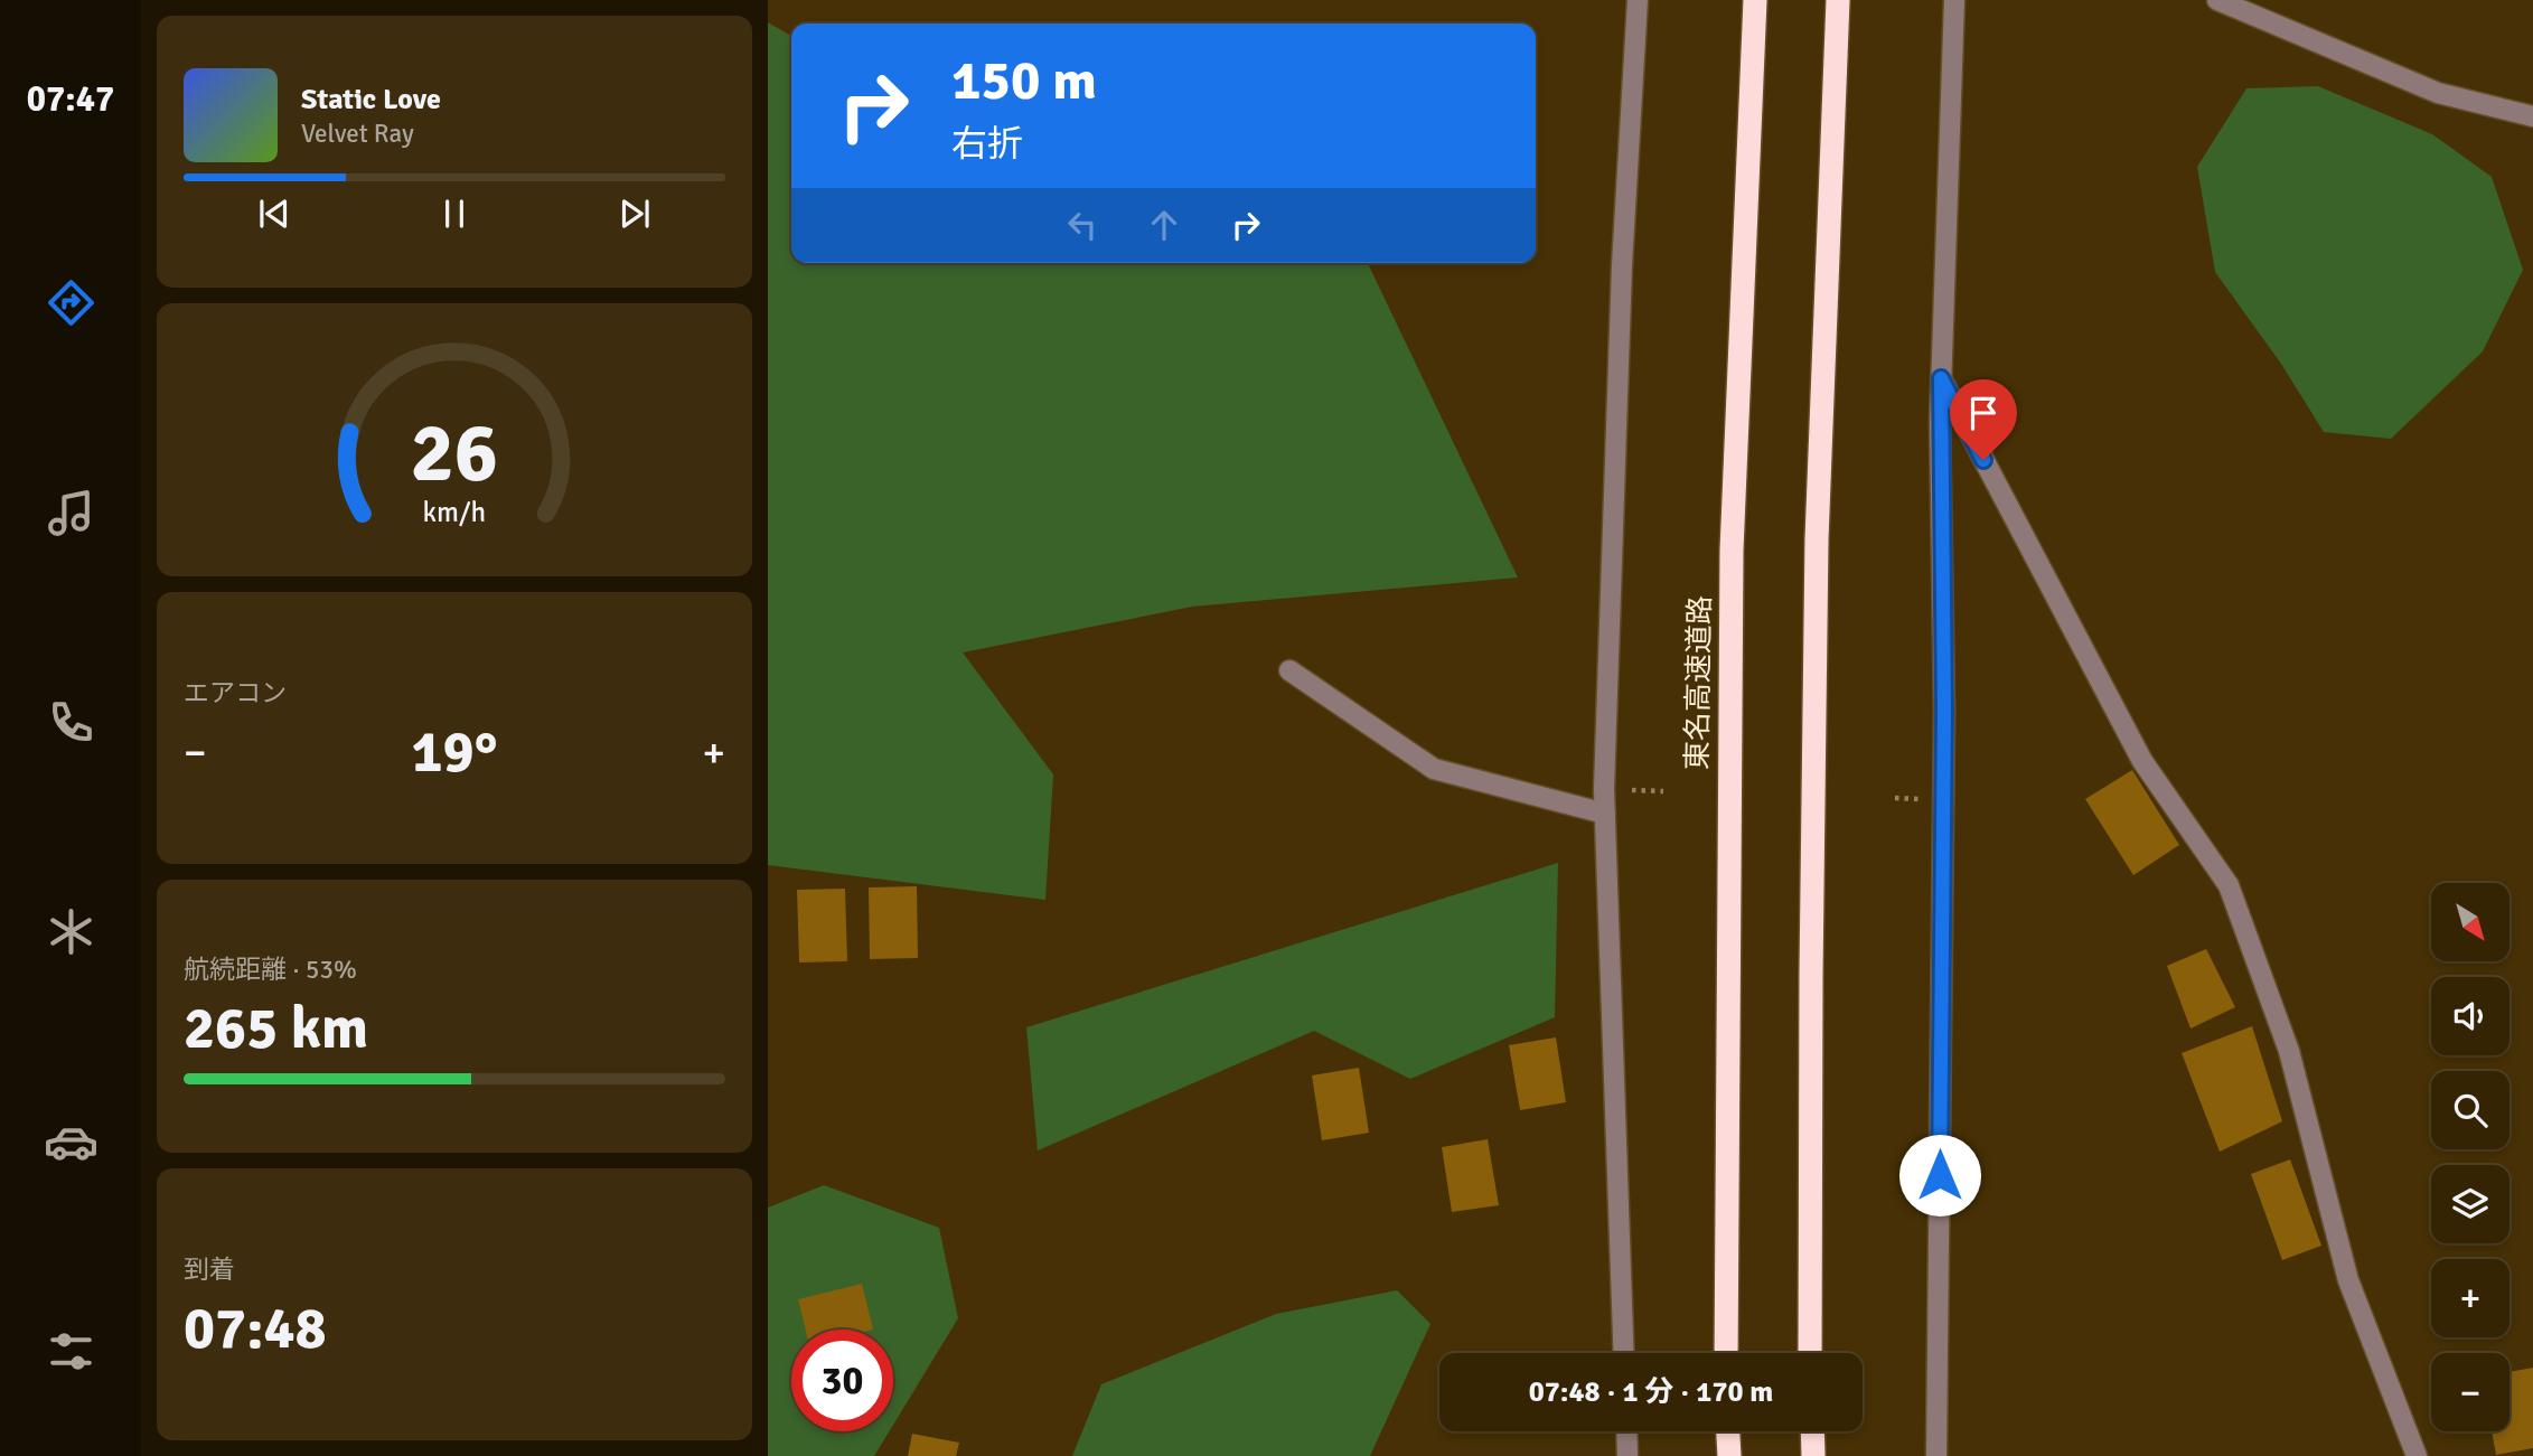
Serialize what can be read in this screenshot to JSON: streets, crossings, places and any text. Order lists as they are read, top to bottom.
{
  "streets": {
    "highway": ["東名高速道路"]
  },
  "north": "bottom right",
  "page": {
    "tabs": "07:47",
    "turn": ["150 m", "右折"],
    "song": ["Static Love", "Velvet Ray"],
    "tile": [
      "エアコン",
      ["航続距離 · 53%", "265 km"],
      ["到着", "07:48"]
    ],
    "heat": ["−", "19°", "+"],
    "map_buttons": ["+", "−"],
    "limit": "30",
    "trip": "07:48 · 1 分 · 170 m",
    "gauge": ["26", "km/h"]
  }
}
